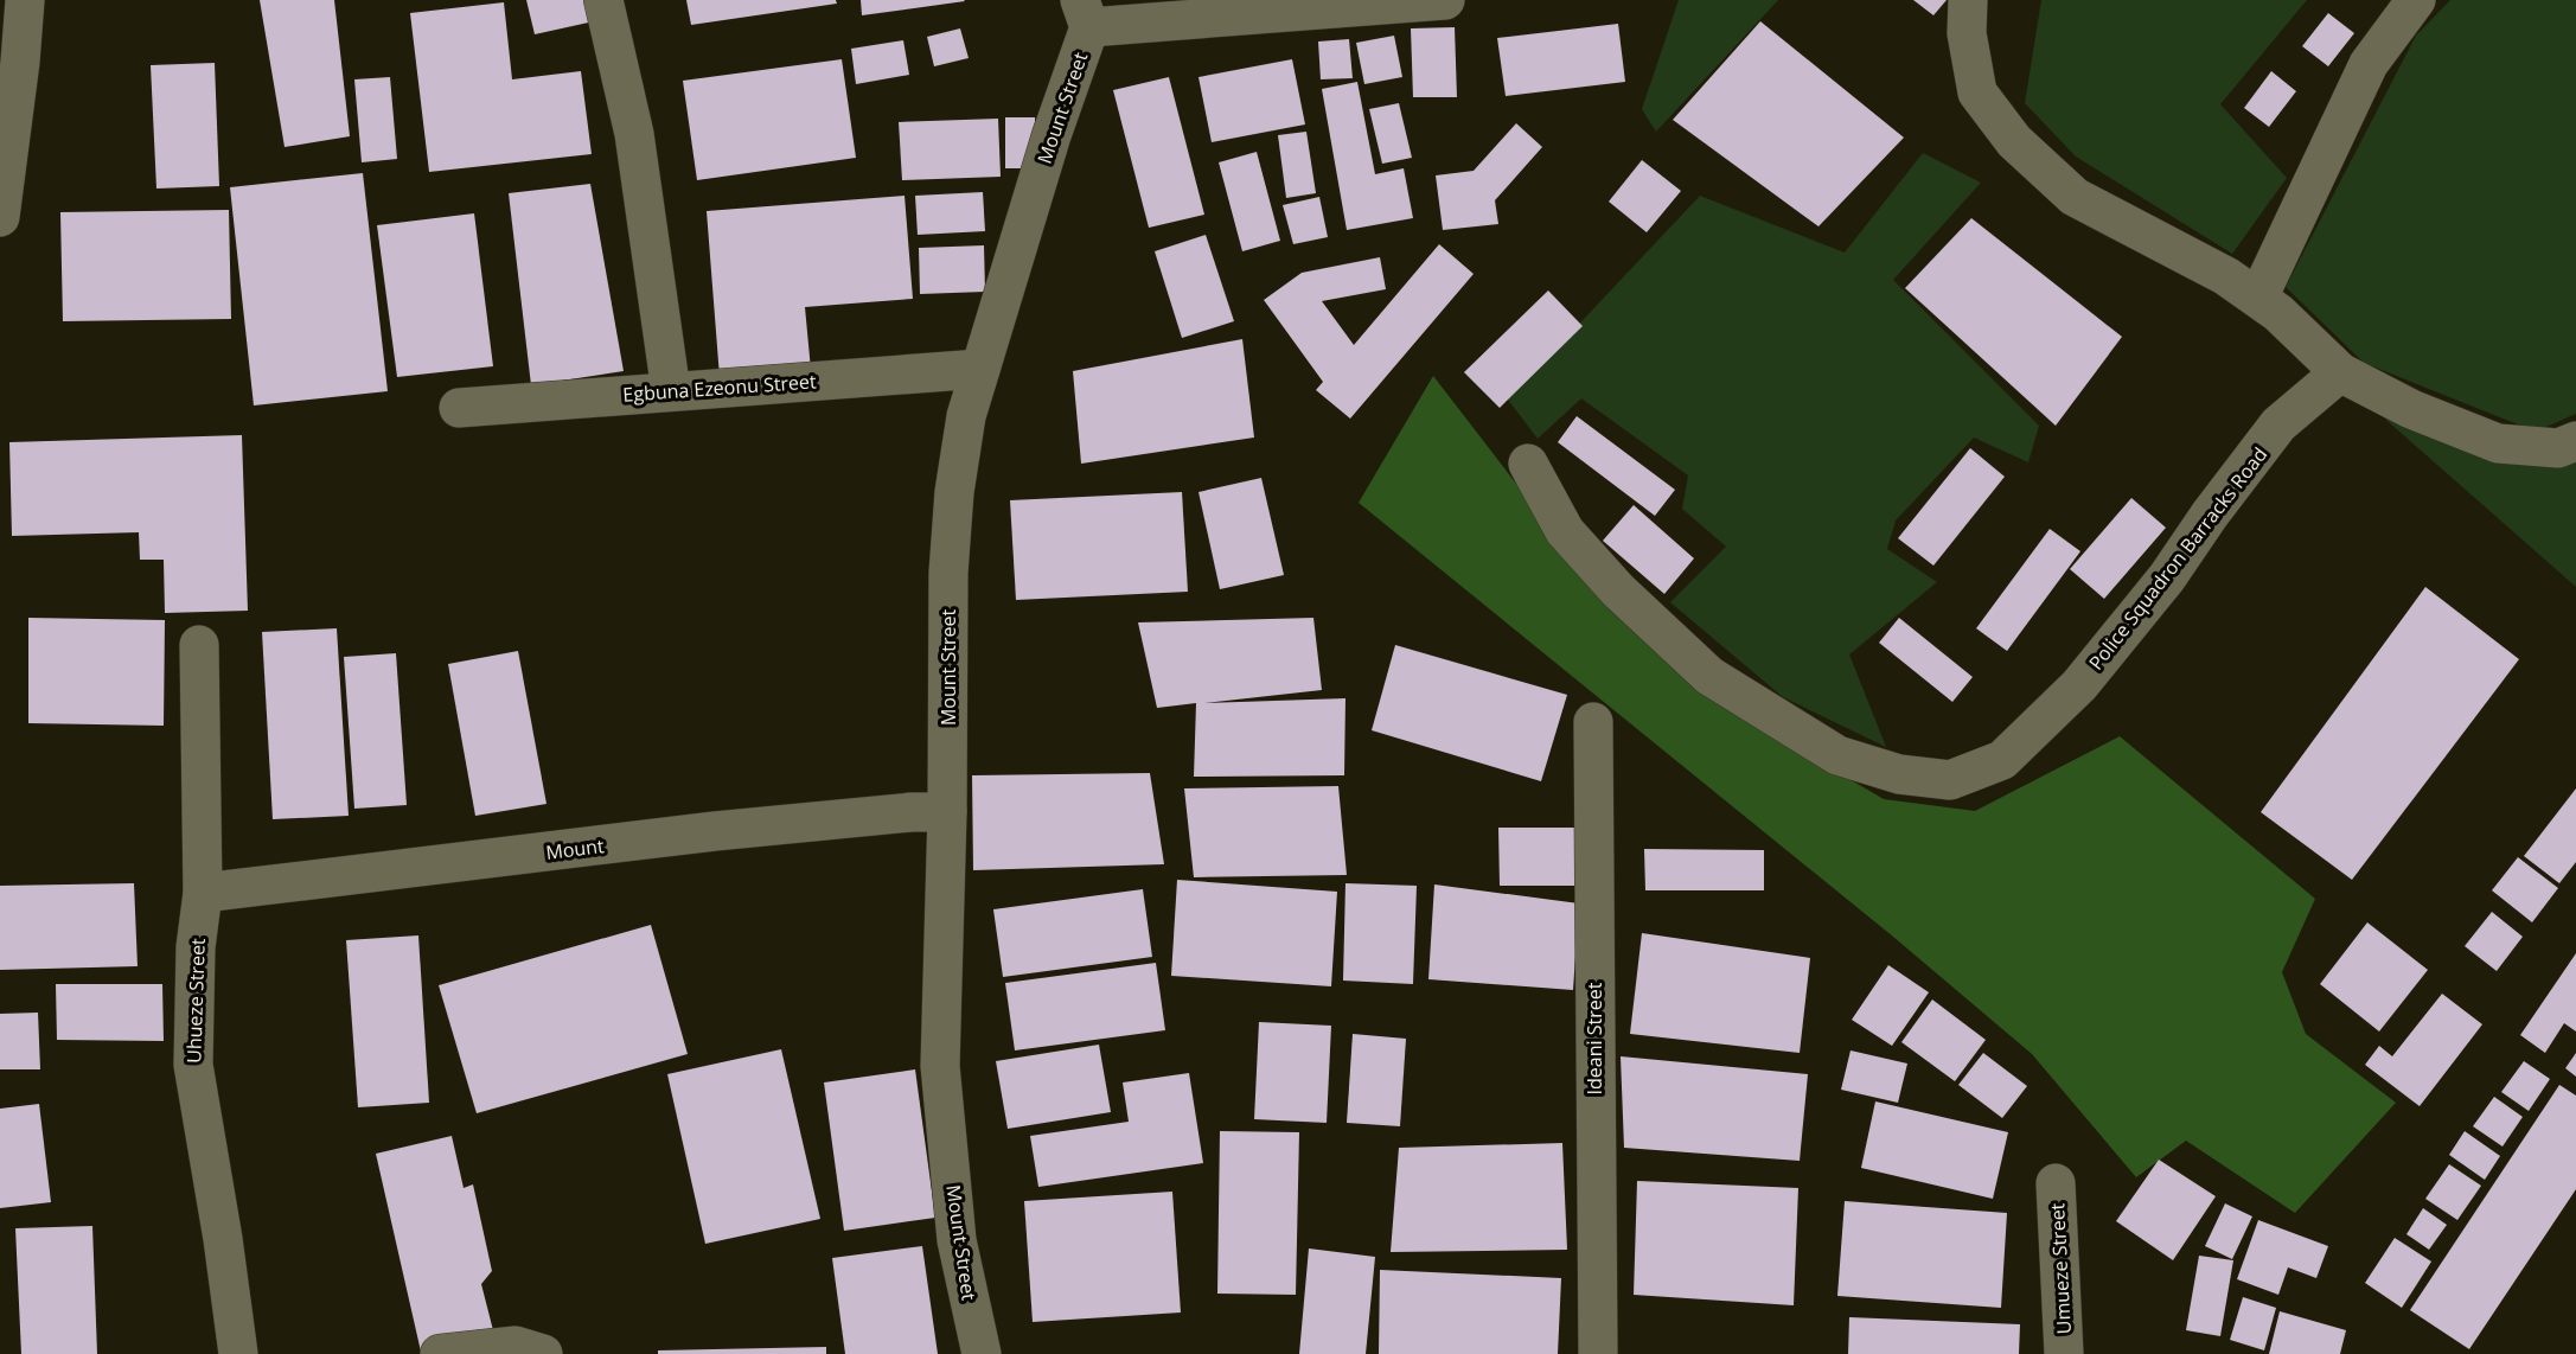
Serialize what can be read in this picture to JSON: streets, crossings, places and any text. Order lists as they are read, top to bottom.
{
  "streets": {
    "street": [
      "Mount Street",
      "Egbuna Ezeonu Street",
      "Police Squadron Barracks Road",
      "Mount",
      "Uhueze Street",
      "Ideani Street",
      "Umueze Street"
    ]
  },
  "crossings": [
    ["Mount Street", "Egbuna Ezeonu Street"],
    ["Mount Street", "Mount"],
    ["Mount", "Uhueze Street"]
  ]
}
